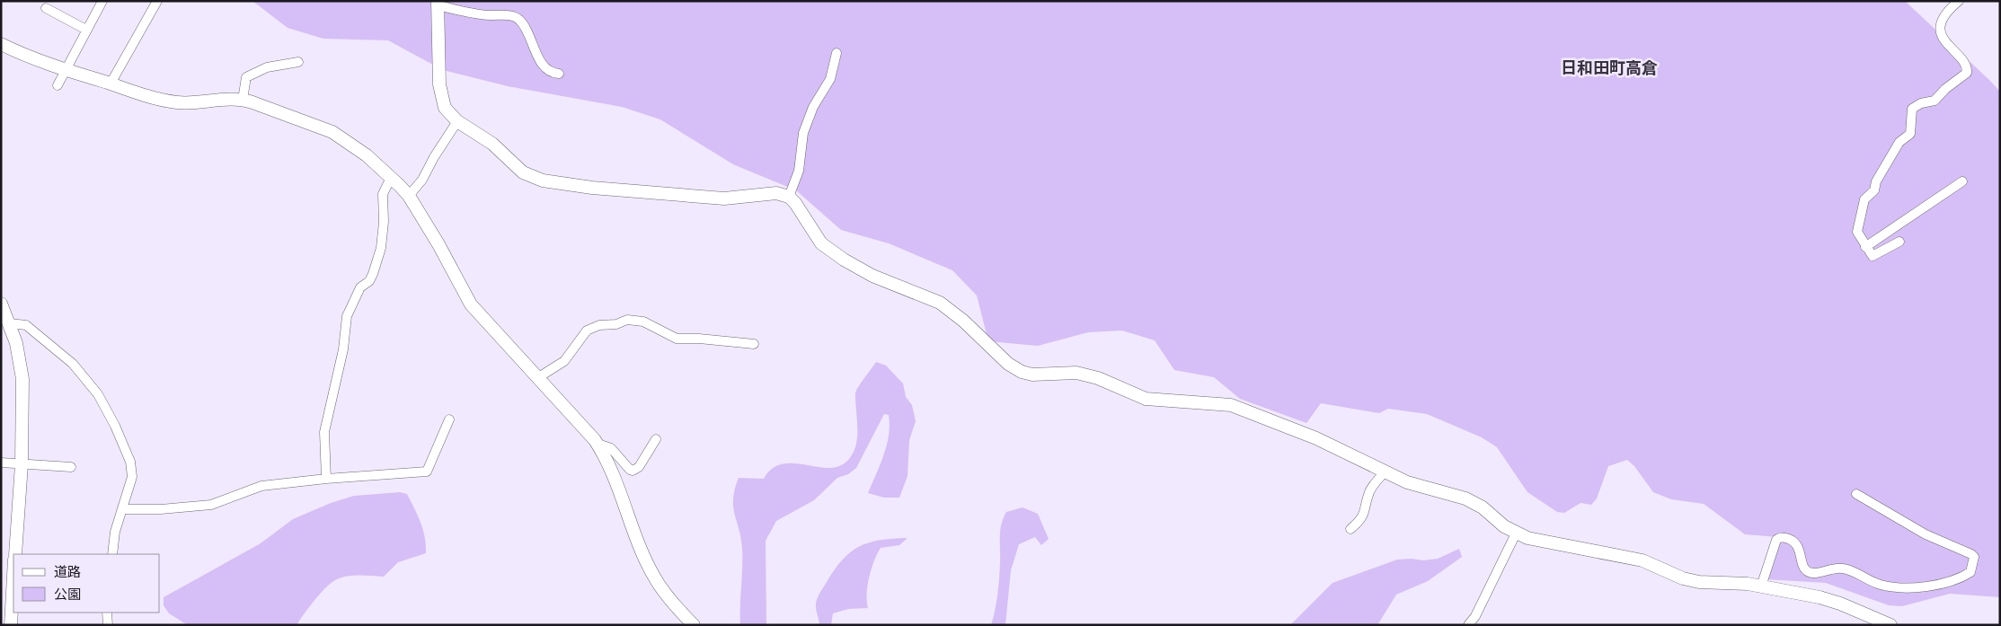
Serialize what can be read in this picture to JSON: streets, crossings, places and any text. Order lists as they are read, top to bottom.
{
  "districts": ["日和田町高倉"],
  "legend": ["道路", "公園"]
}
